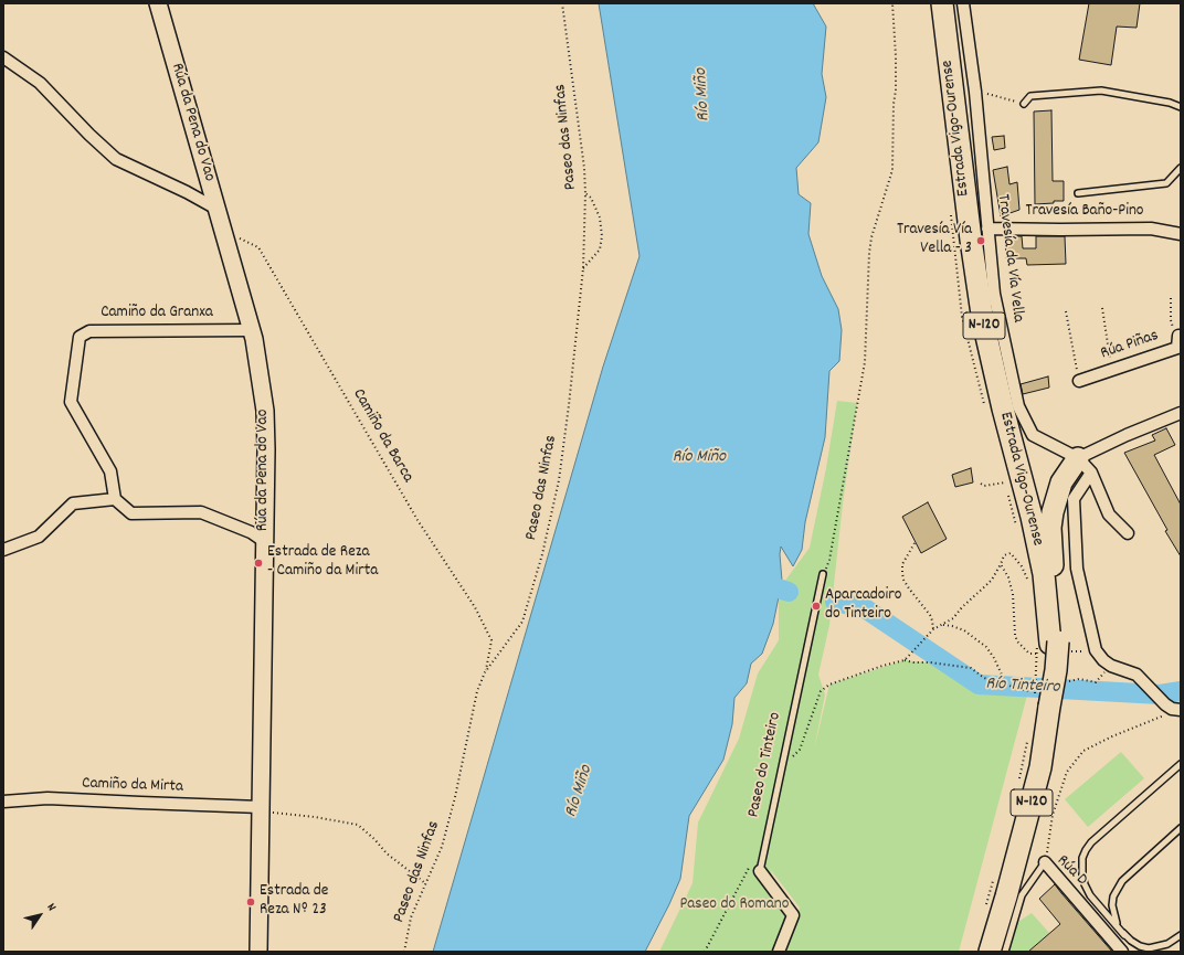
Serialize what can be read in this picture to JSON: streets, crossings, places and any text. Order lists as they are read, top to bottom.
{
  "streets": {
    "highway": ["Estrada Vigo-Ourense", "N-120"],
    "main road": ["Rúa da Pena do Vao"],
    "street": [
      "Travesía Baño-Pino",
      "Travesía da Vía Vella",
      "Camiño da Granxa",
      "Rúa Piñas",
      "Camiño da Mirta",
      "Rúa D"
    ],
    "lane": ["Paseo do Tinteiro"],
    "path": ["Paseo das Ninfas", "Camiño da Barca"]
  },
  "crossings": [
    ["Rúa da Pena do Vao", "Camiño da Granxa"],
    ["Rúa da Pena do Vao", "Camiño da Barca"],
    ["Rúa da Pena do Vao", "Camiño da Mirta"],
    ["Estrada Vigo-Ourense", "N-120"],
    ["Estrada Vigo-Ourense", "Rúa D"],
    ["Paseo das Ninfas", "Camiño da Barca"],
    ["Travesía Baño-Pino", "Travesía da Vía Vella"],
    ["N-120", "Rúa D"]
  ],
  "water": ["Río Miño", "Río Tinteiro"],
  "parks": ["Paseo do Romano"],
  "places": [
    "Travesía Vía Vella - 3",
    "Estrada de Reza - Camiño da Mirta",
    "Aparcadoiro do Tinteiro",
    "Estrada de Reza Nº 23"
  ],
  "north": "top right"
}
